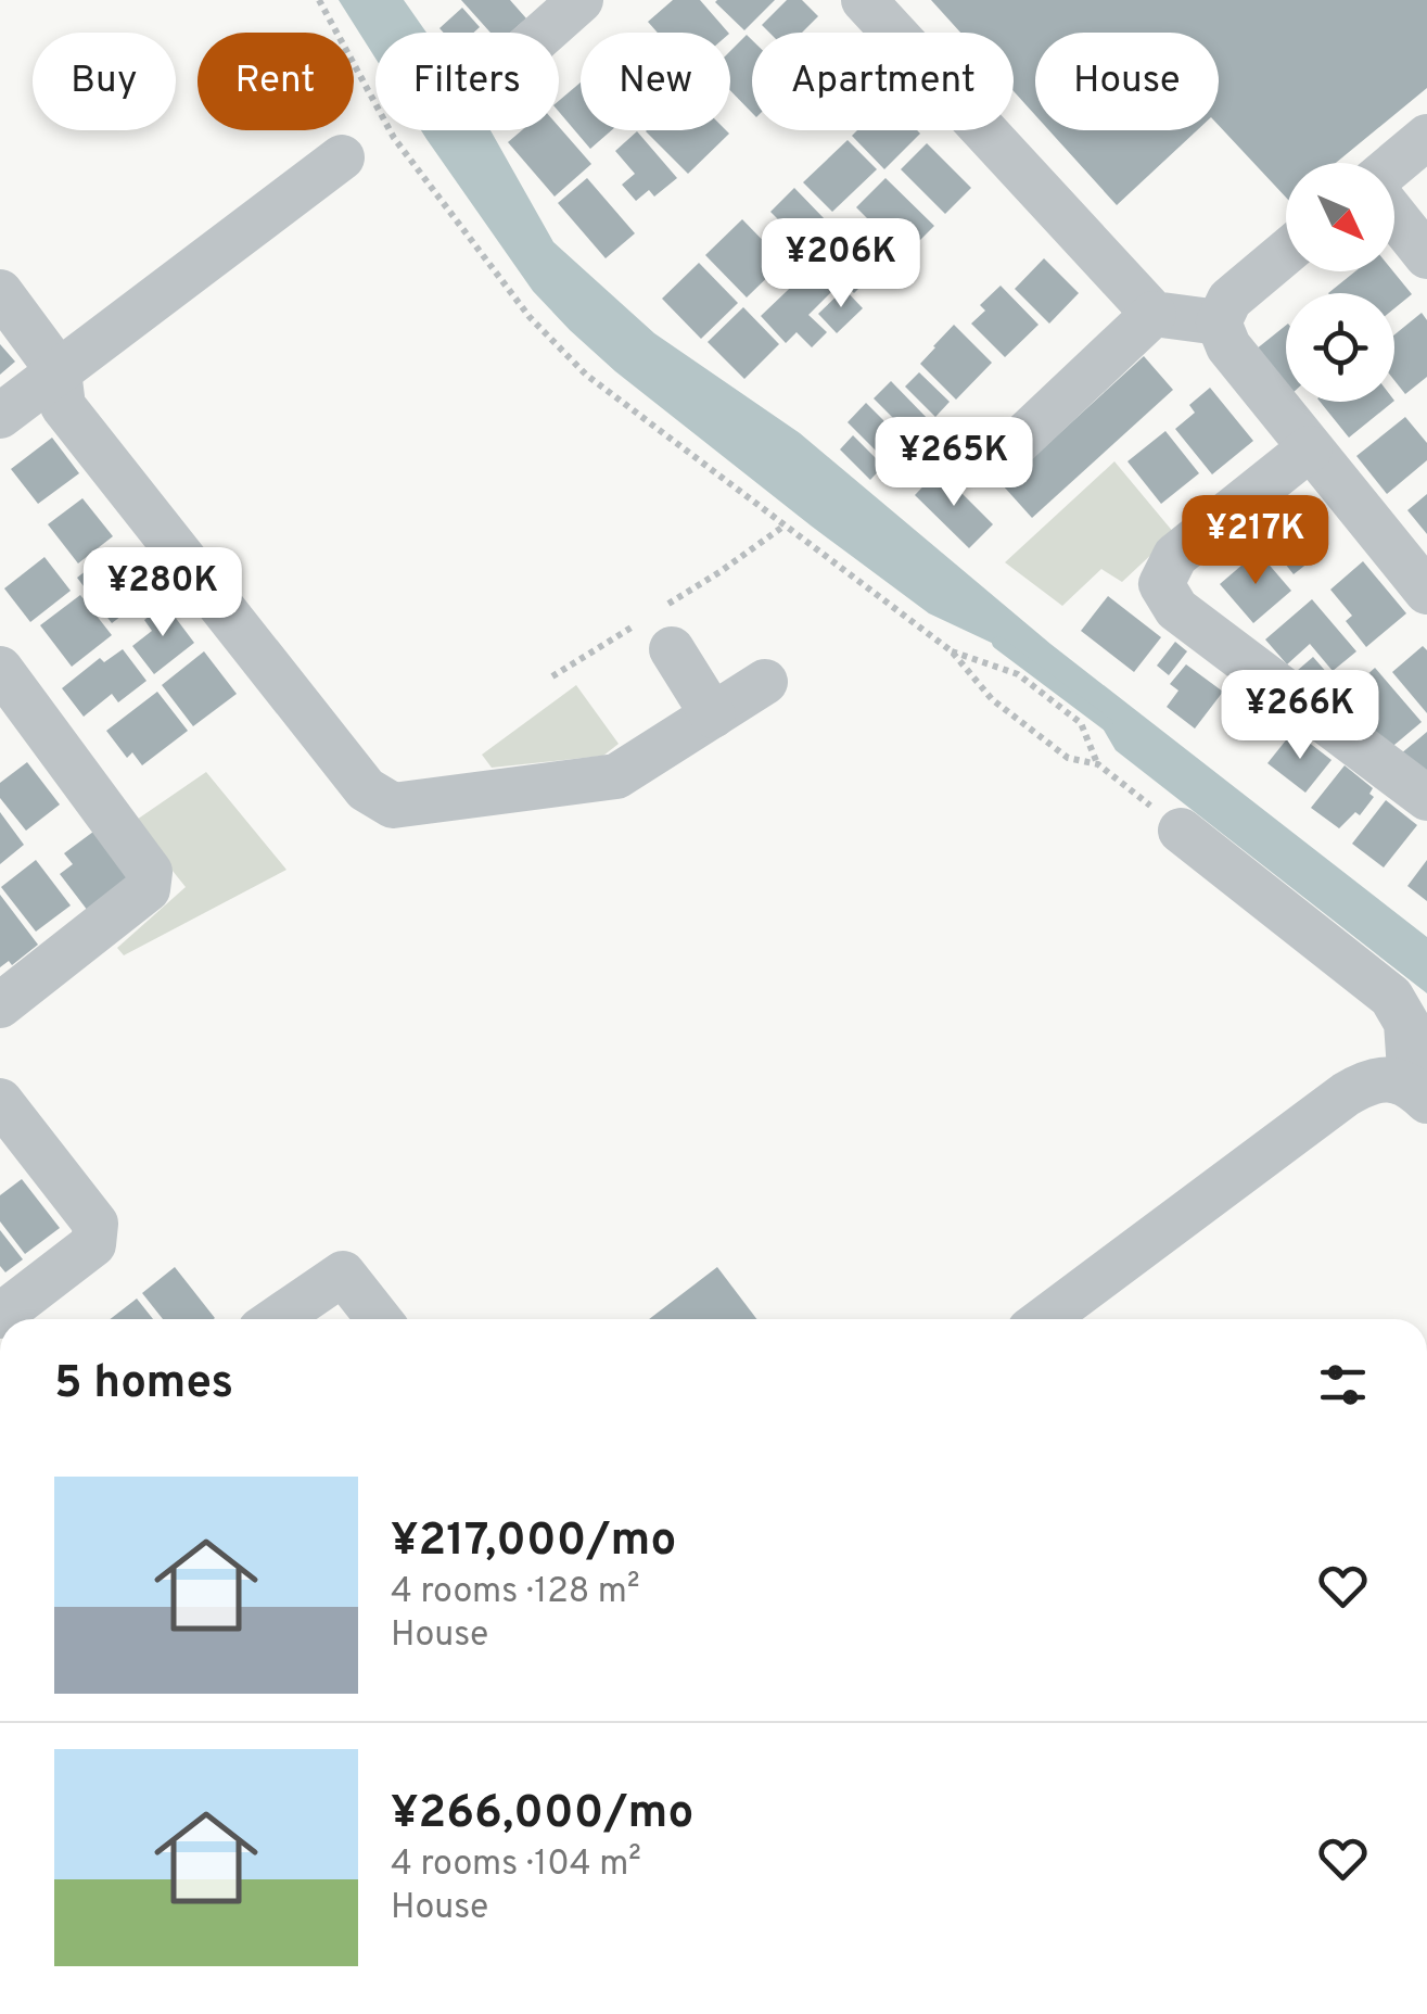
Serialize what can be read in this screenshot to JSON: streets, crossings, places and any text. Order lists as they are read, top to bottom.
{
  "north": "bottom right",
  "page": {
    "chip": [
      "Buy",
      "Rent",
      "Filters",
      "New",
      "Apartment",
      "House"
    ],
    "price": [
      "¥206K",
      "¥265K",
      "¥217K",
      "¥280K",
      "¥266K"
    ],
    "heading": "5 homes",
    "list": [
      {
        "name": "¥217,000/mo",
        "note": "4 rooms · 128 m² · House"
      },
      {
        "name": "¥266,000/mo",
        "note": "4 rooms · 104 m² · House"
      }
    ]
  }
}
